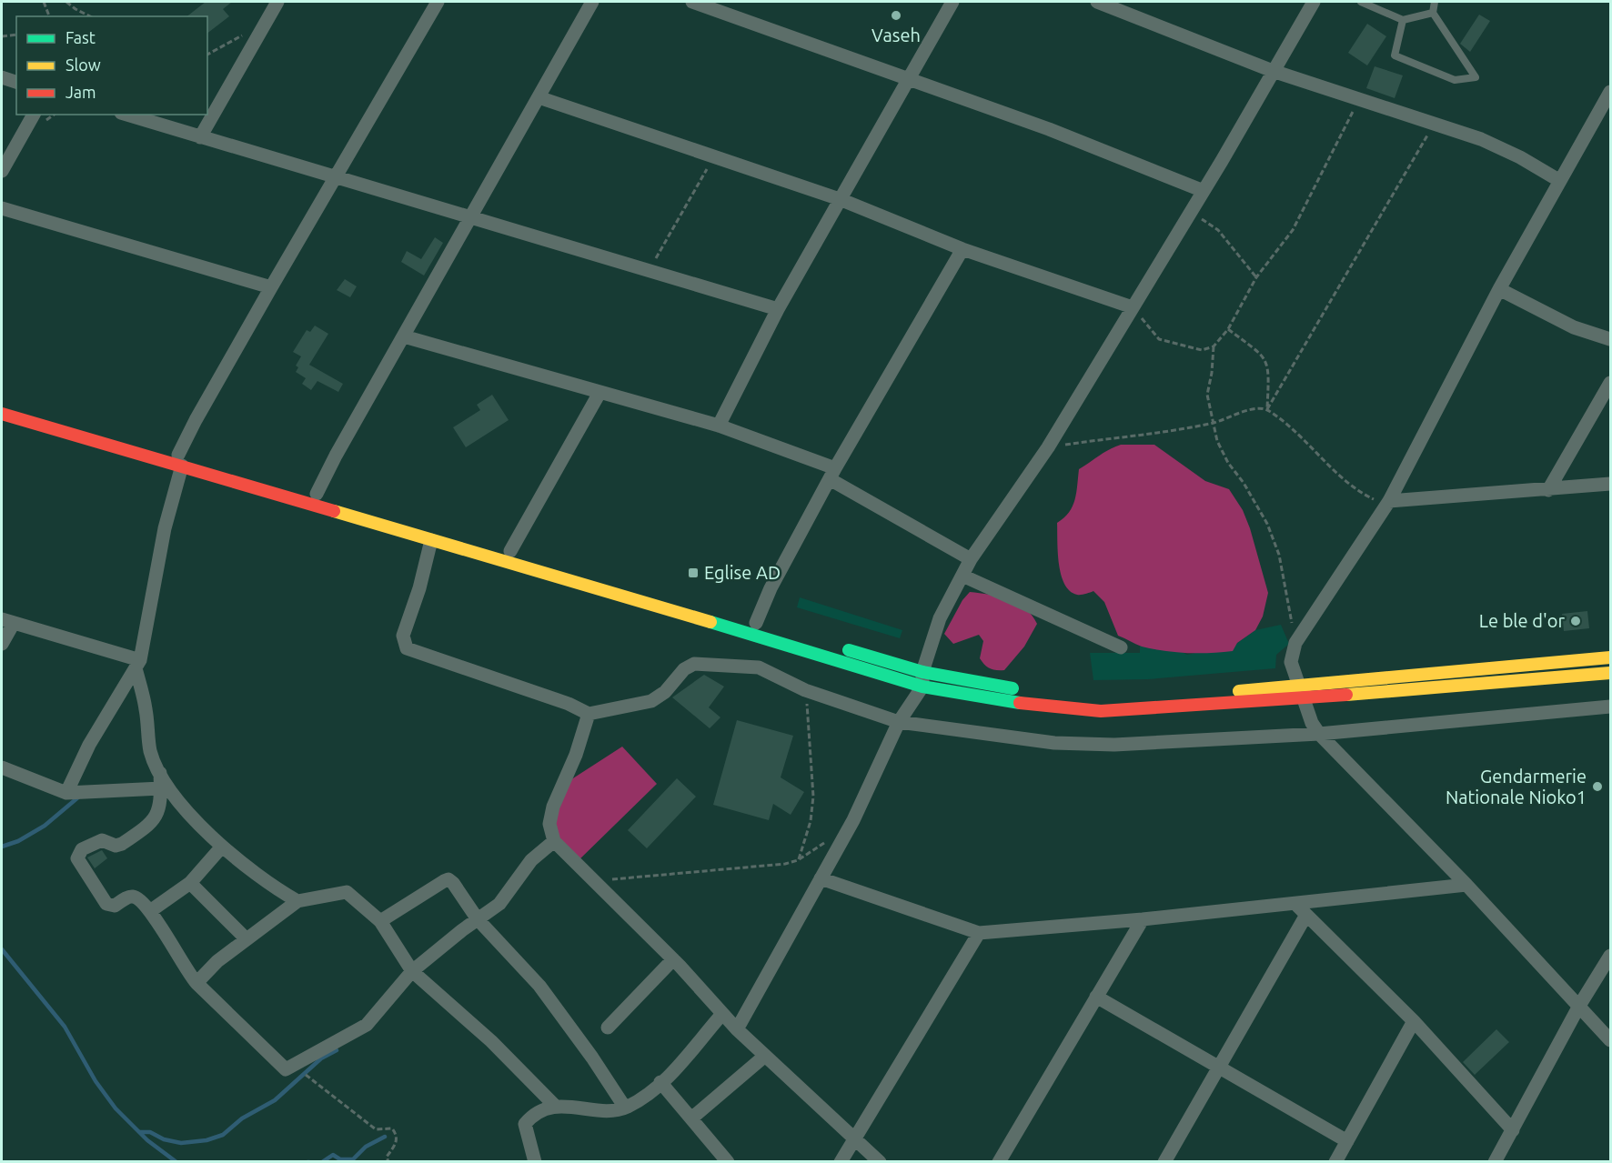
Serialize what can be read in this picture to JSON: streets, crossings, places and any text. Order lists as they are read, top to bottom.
{
  "places": {
    "other": ["Vaseh", "Le ble d'or", "Gendarmerie Nationale Nioko1"],
    "transit": ["Eglise AD"]
  },
  "legend": ["Fast", "Slow", "Jam"]
}
